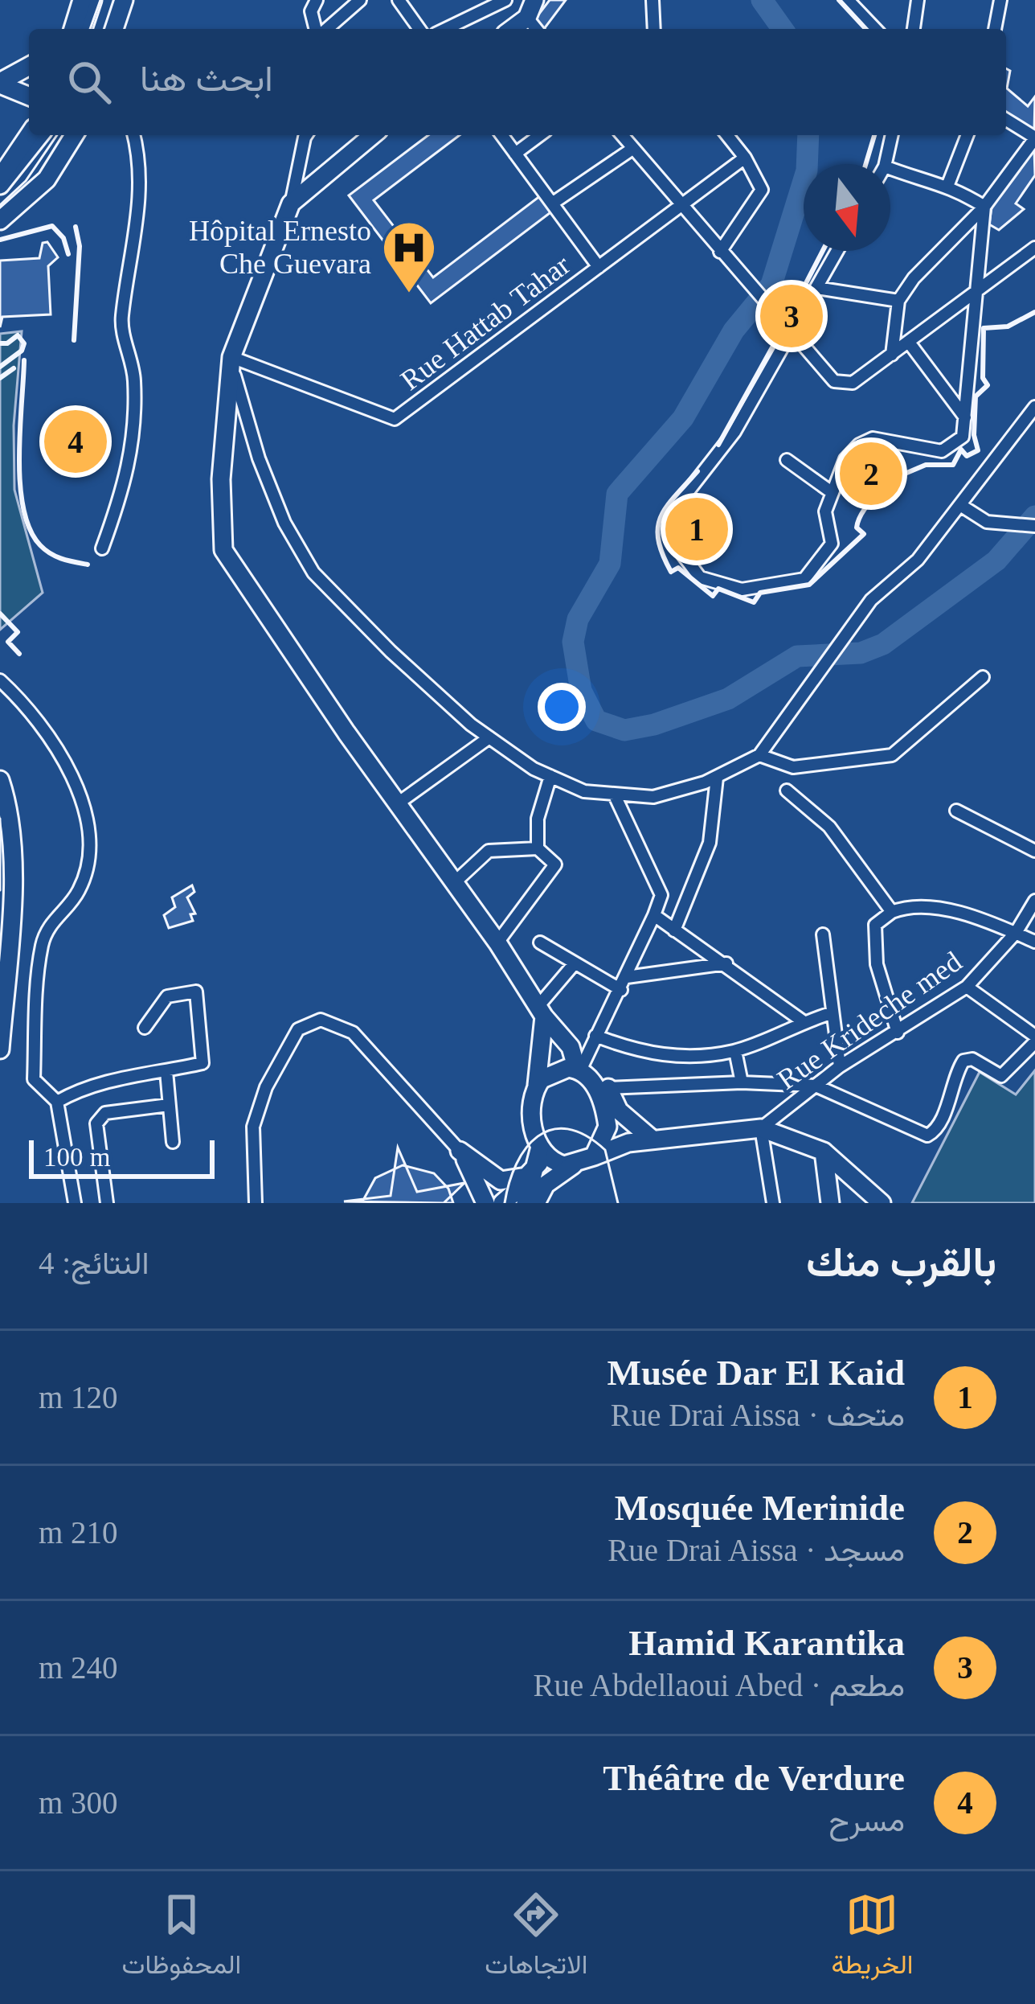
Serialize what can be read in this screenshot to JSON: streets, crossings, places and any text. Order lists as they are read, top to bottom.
{
  "streets": {
    "street": ["Rue Hattab Tahar", "Rue Krideche med"]
  },
  "places": {
    "hospital": ["Hôpital Ernesto Che Guevara"]
  },
  "scale_bar": "100 m",
  "north": "bottom",
  "page": {
    "search": "ابحث هنا",
    "pins": [
      "3",
      "4",
      "2",
      "1"
    ],
    "scale": "100 m",
    "heading": ["بالقرب منك", "النتائج: 4"],
    "list": [
      {
        "mark": "1",
        "name": "Musée Dar El Kaid",
        "note": "متحف · Rue Drai Aissa",
        "value": "120 m"
      },
      {
        "mark": "2",
        "name": "Mosquée Merinide",
        "note": "مسجد · Rue Drai Aissa",
        "value": "210 m"
      },
      {
        "mark": "3",
        "name": "Hamid Karantika",
        "note": "مطعم · Rue Abdellaoui Abed",
        "value": "240 m"
      },
      {
        "mark": "4",
        "name": "Théâtre de Verdure",
        "note": "مسرح",
        "value": "300 m"
      }
    ],
    "nav": ["الخريطة", "الاتجاهات", "المحفوظات"]
  }
}
